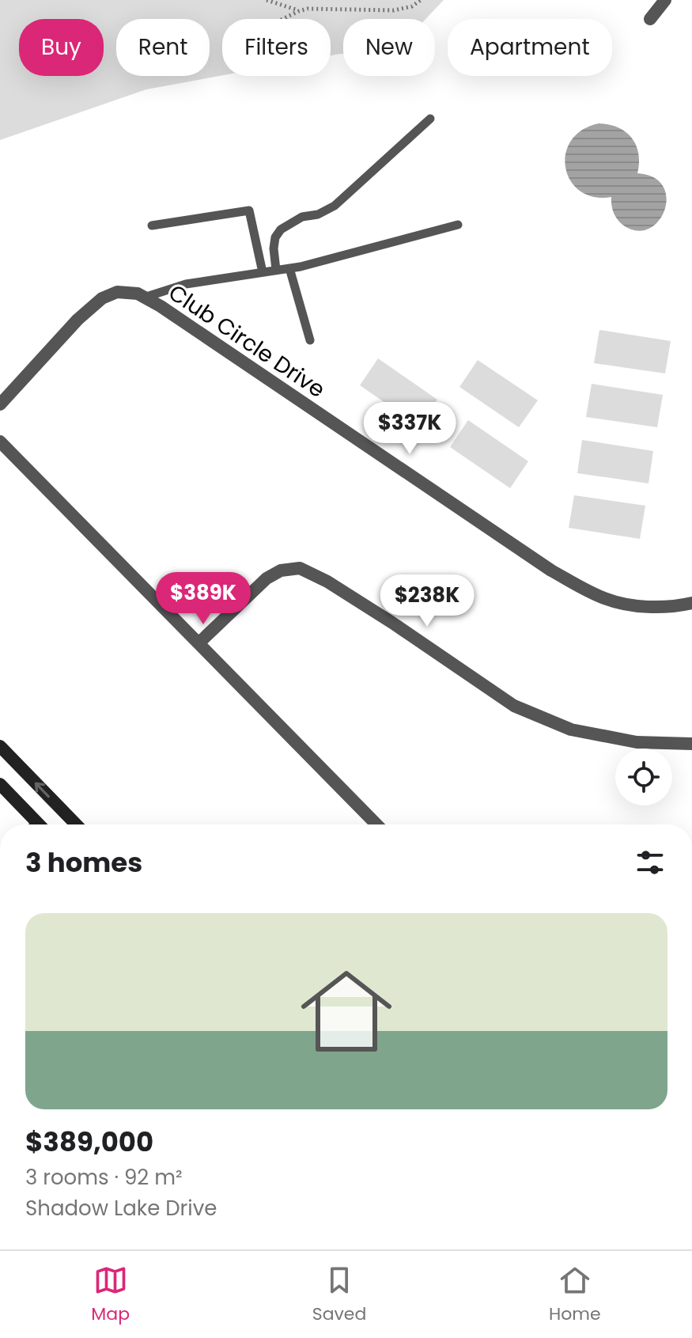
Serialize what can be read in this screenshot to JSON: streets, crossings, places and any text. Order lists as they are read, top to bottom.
{
  "streets": {
    "street": ["Club Circle Drive"]
  },
  "page": {
    "chip": [
      "Buy",
      "Rent",
      "Filters",
      "New",
      "Apartment"
    ],
    "price": ["$337K", "$389K", "$238K"],
    "heading": "3 homes",
    "list": [
      {
        "name": "$389,000",
        "note": "3 rooms · 92 m² · Shadow Lake Drive"
      }
    ],
    "tabs": ["Map", "Saved", "Home"]
  }
}
